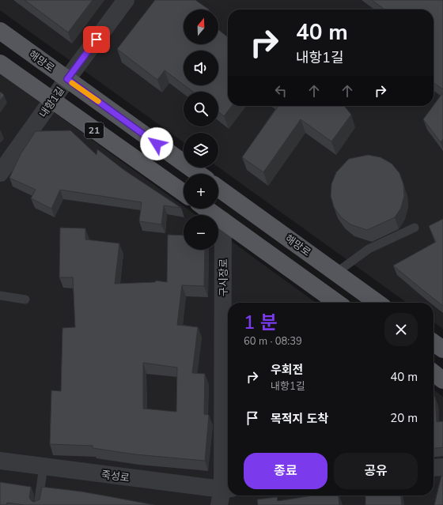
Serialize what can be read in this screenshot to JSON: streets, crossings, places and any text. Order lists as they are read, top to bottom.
{
  "streets": {
    "main road": ["해망로", "21"],
    "street": ["내항1길", "구시장로", "죽성로"]
  },
  "crossings": [
    ["해망로", "내항1길"],
    ["내항1길", "21"],
    ["구시장로", "죽성로"]
  ],
  "north": "top",
  "page": {
    "map_buttons": ["+", "−"],
    "turn": ["40 m", "내항1길"],
    "heading": ["1 분", "60 m · 08:39"],
    "list": [
      {
        "name": "우회전",
        "note": "내항1길",
        "value": "40 m"
      },
      {
        "name": "목적지 도착",
        "value": "20 m"
      }
    ],
    "buttons": ["종료", "공유"]
  }
}
